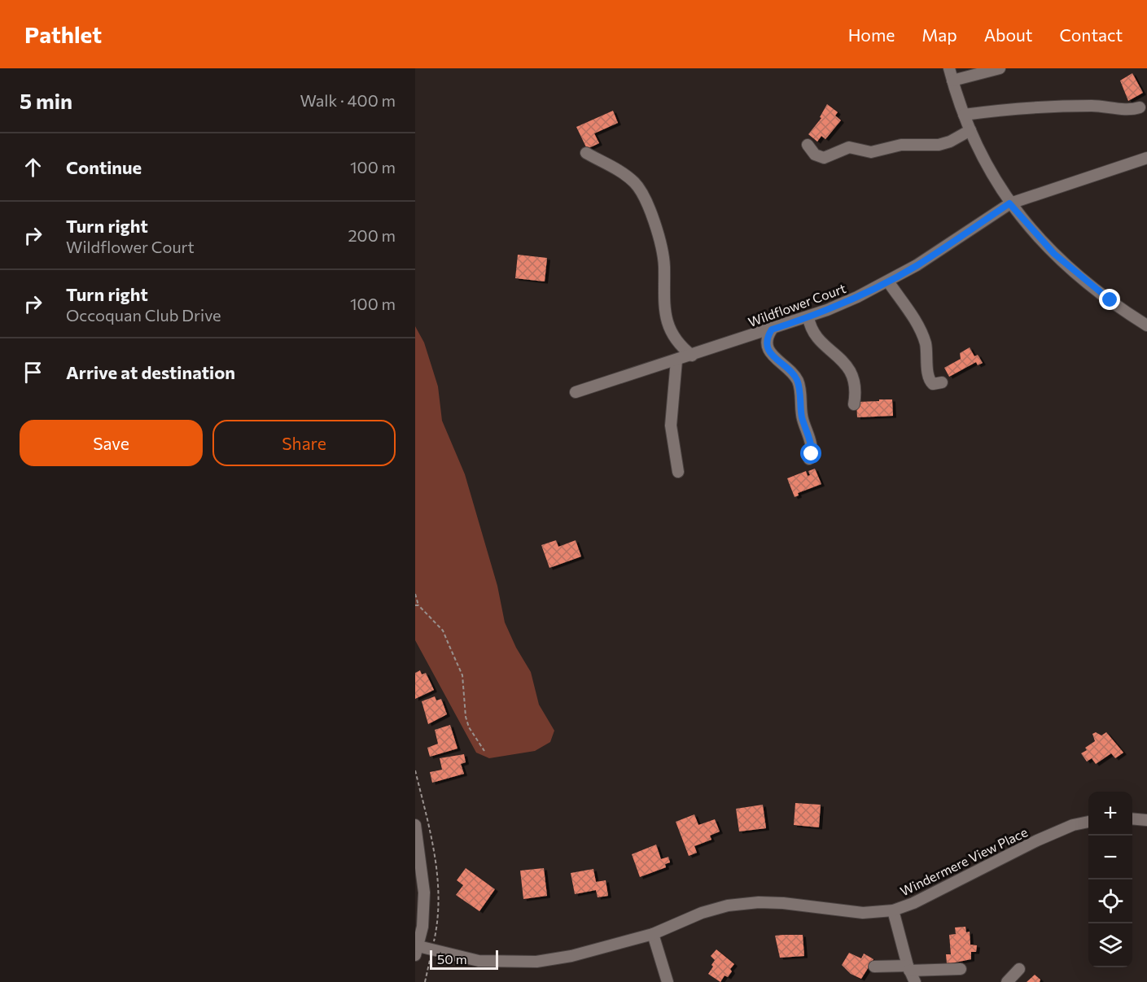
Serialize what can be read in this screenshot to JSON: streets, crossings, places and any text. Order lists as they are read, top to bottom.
{
  "streets": {
    "street": ["Wildflower Court", "Windermere View Place"]
  },
  "scale_bar": "50 m",
  "page": {
    "header": "Pathlet",
    "nav": [
      "Home",
      "Map",
      "About",
      "Contact"
    ],
    "heading": ["5 min", "Walk · 400 m"],
    "list": [
      ["Continue", "100 m"],
      ["Turn right", "Wildflower Court", "200 m"],
      ["Turn right", "Occoquan Club Drive", "100 m"],
      "Arrive at destination"
    ],
    "buttons": ["Save", "Share"],
    "map_buttons": ["+", "−"],
    "scale": "50 m"
  }
}
